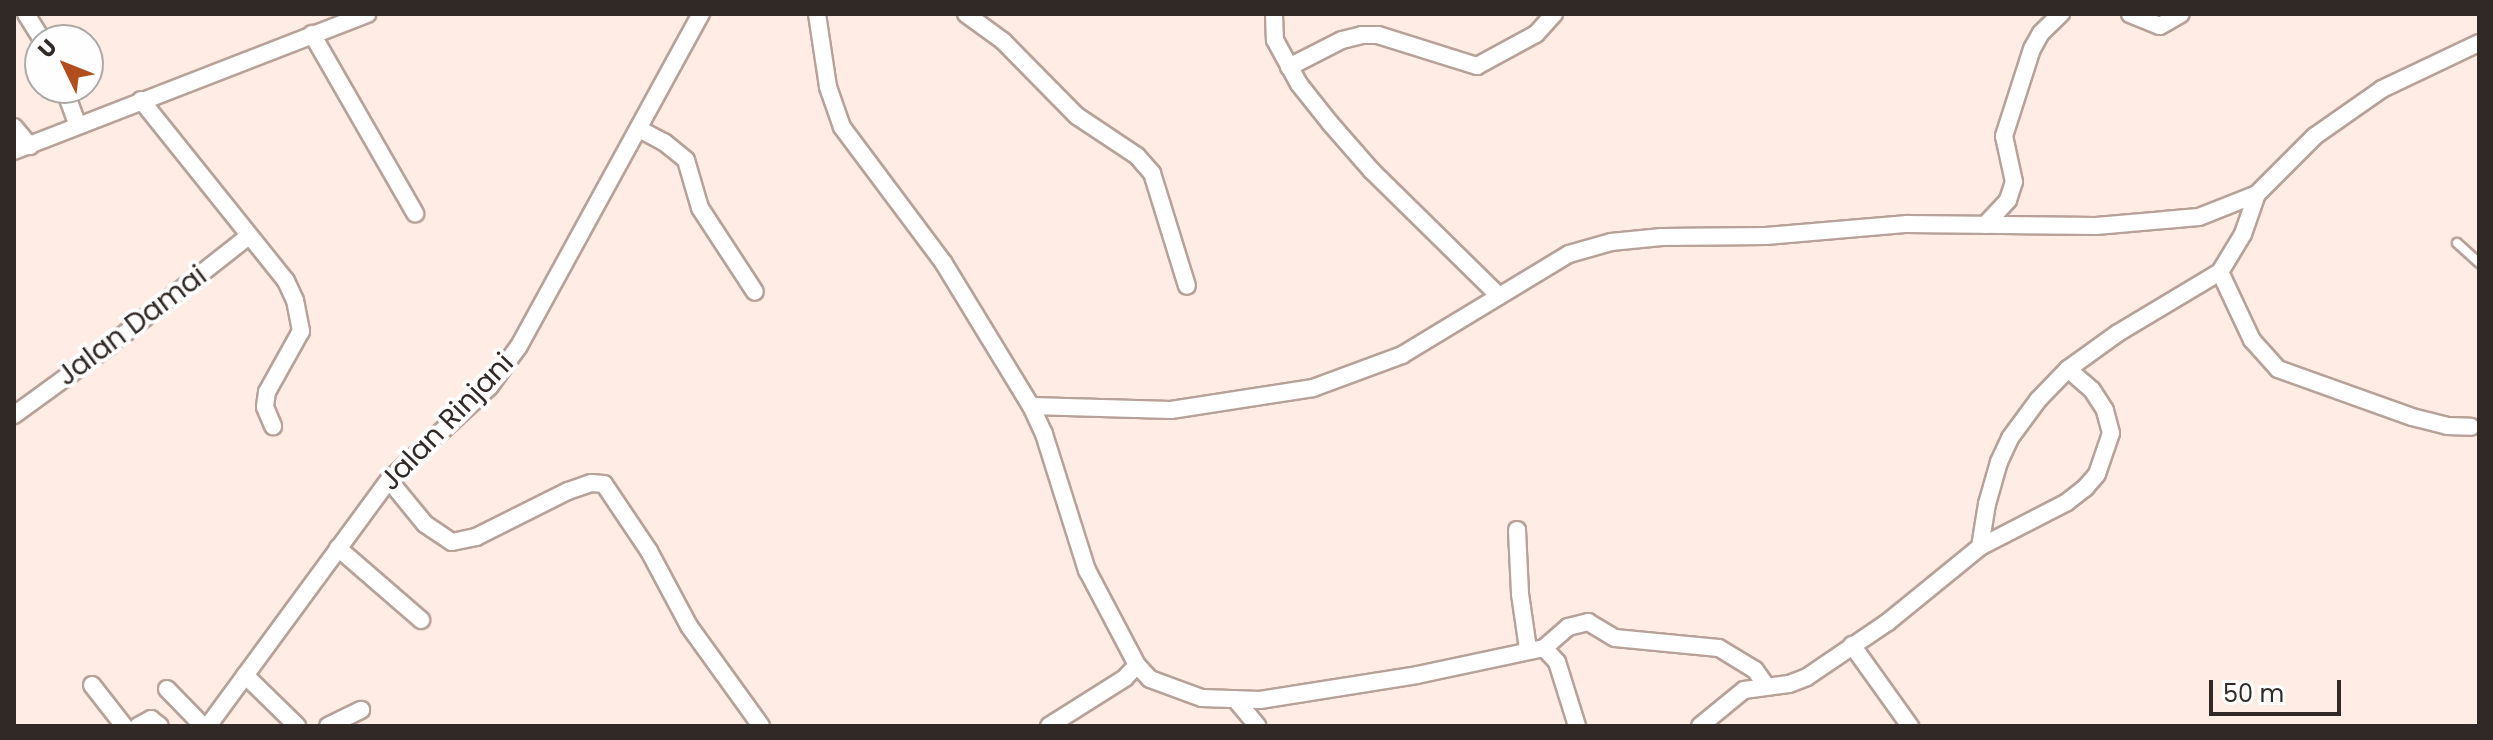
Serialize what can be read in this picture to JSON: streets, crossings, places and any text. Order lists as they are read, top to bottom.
{
  "streets": {
    "street": ["Jalan Damai", "Jalan Rinjani"]
  },
  "scale_bar": "50 m",
  "north": "top left"
}
